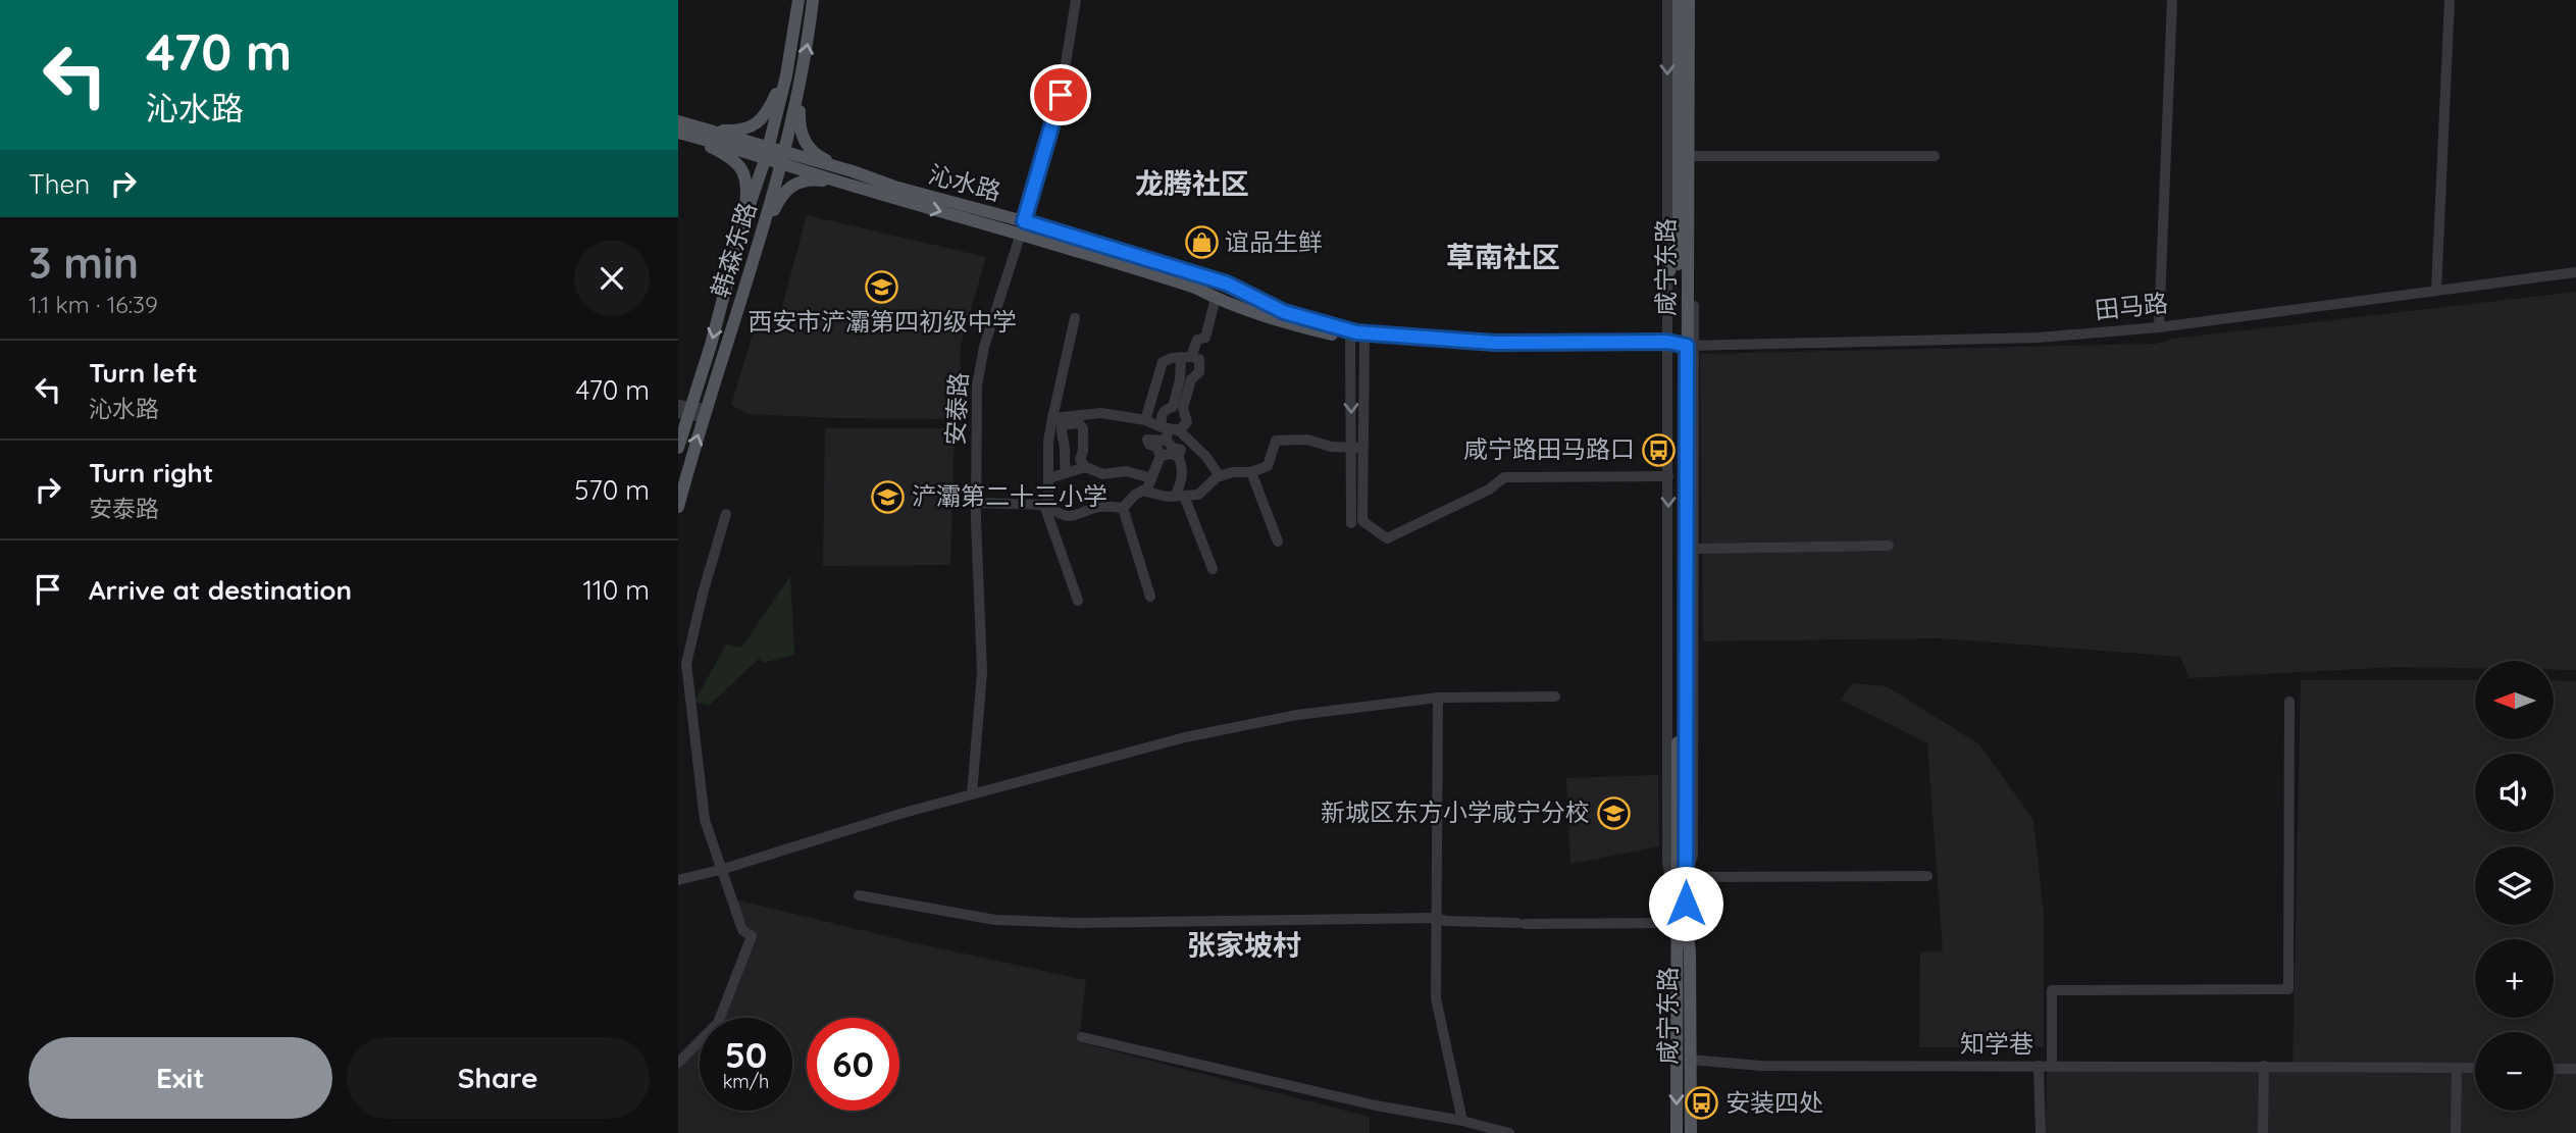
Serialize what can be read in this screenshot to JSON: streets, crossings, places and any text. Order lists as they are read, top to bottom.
{
  "streets": {
    "main road": ["沁水路", "韩森东路", "咸宁东路"],
    "street": ["田马路", "安泰路", "知学巷"]
  },
  "crossings": [
    ["沁水路", "韩森东路"],
    ["沁水路", "咸宁东路"],
    ["沁水路", "田马路"],
    ["沁水路", "安泰路"],
    ["咸宁东路", "田马路"],
    ["咸宁东路", "知学巷"]
  ],
  "districts": ["龙腾社区", "草南社区", "张家坡村"],
  "places": {
    "shop": ["谊品生鲜"],
    "school or university": ["西安市浐灞第四初级中学", "浐灞第二十三小学", "新城区东方小学咸宁分校"],
    "bus stop": ["咸宁路田马路口", "安装四处"]
  },
  "north": "left",
  "page": {
    "turn": ["470 m", "沁水路"],
    "then": "Then",
    "heading": ["3 min", "1.1 km · 16:39"],
    "list": [
      {
        "name": "Turn left",
        "note": "沁水路",
        "value": "470 m"
      },
      {
        "name": "Turn right",
        "note": "安泰路",
        "value": "570 m"
      },
      {
        "name": "Arrive at destination",
        "value": "110 m"
      }
    ],
    "map_buttons": ["+", "−"],
    "speed": "50 km/h",
    "limit": "60",
    "buttons": ["Exit", "Share"]
  }
}
